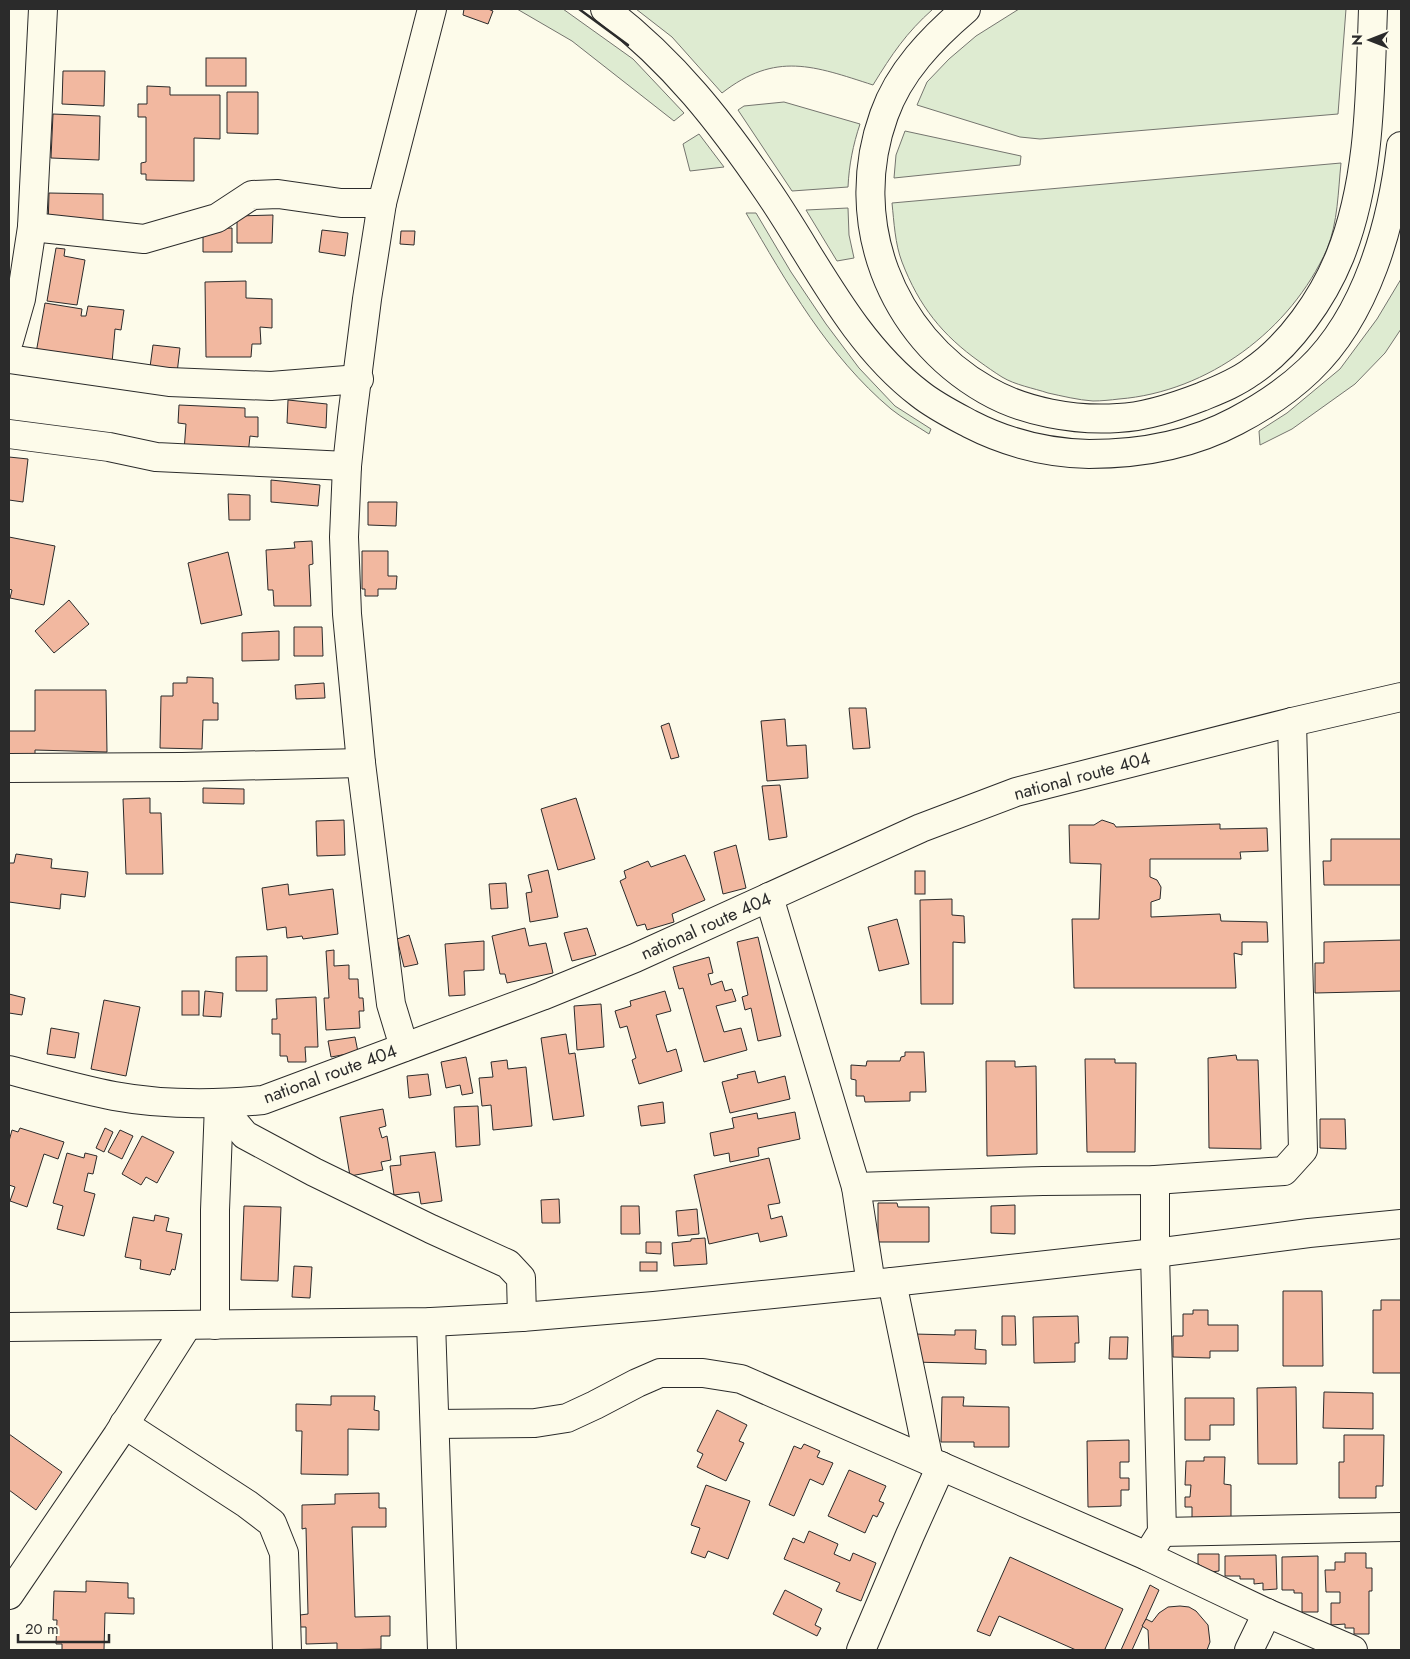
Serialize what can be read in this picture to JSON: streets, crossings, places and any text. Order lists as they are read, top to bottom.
{
  "streets": {
    "main road": ["national route 404"]
  },
  "scale_bar": "20 m",
  "north": "left"
}
